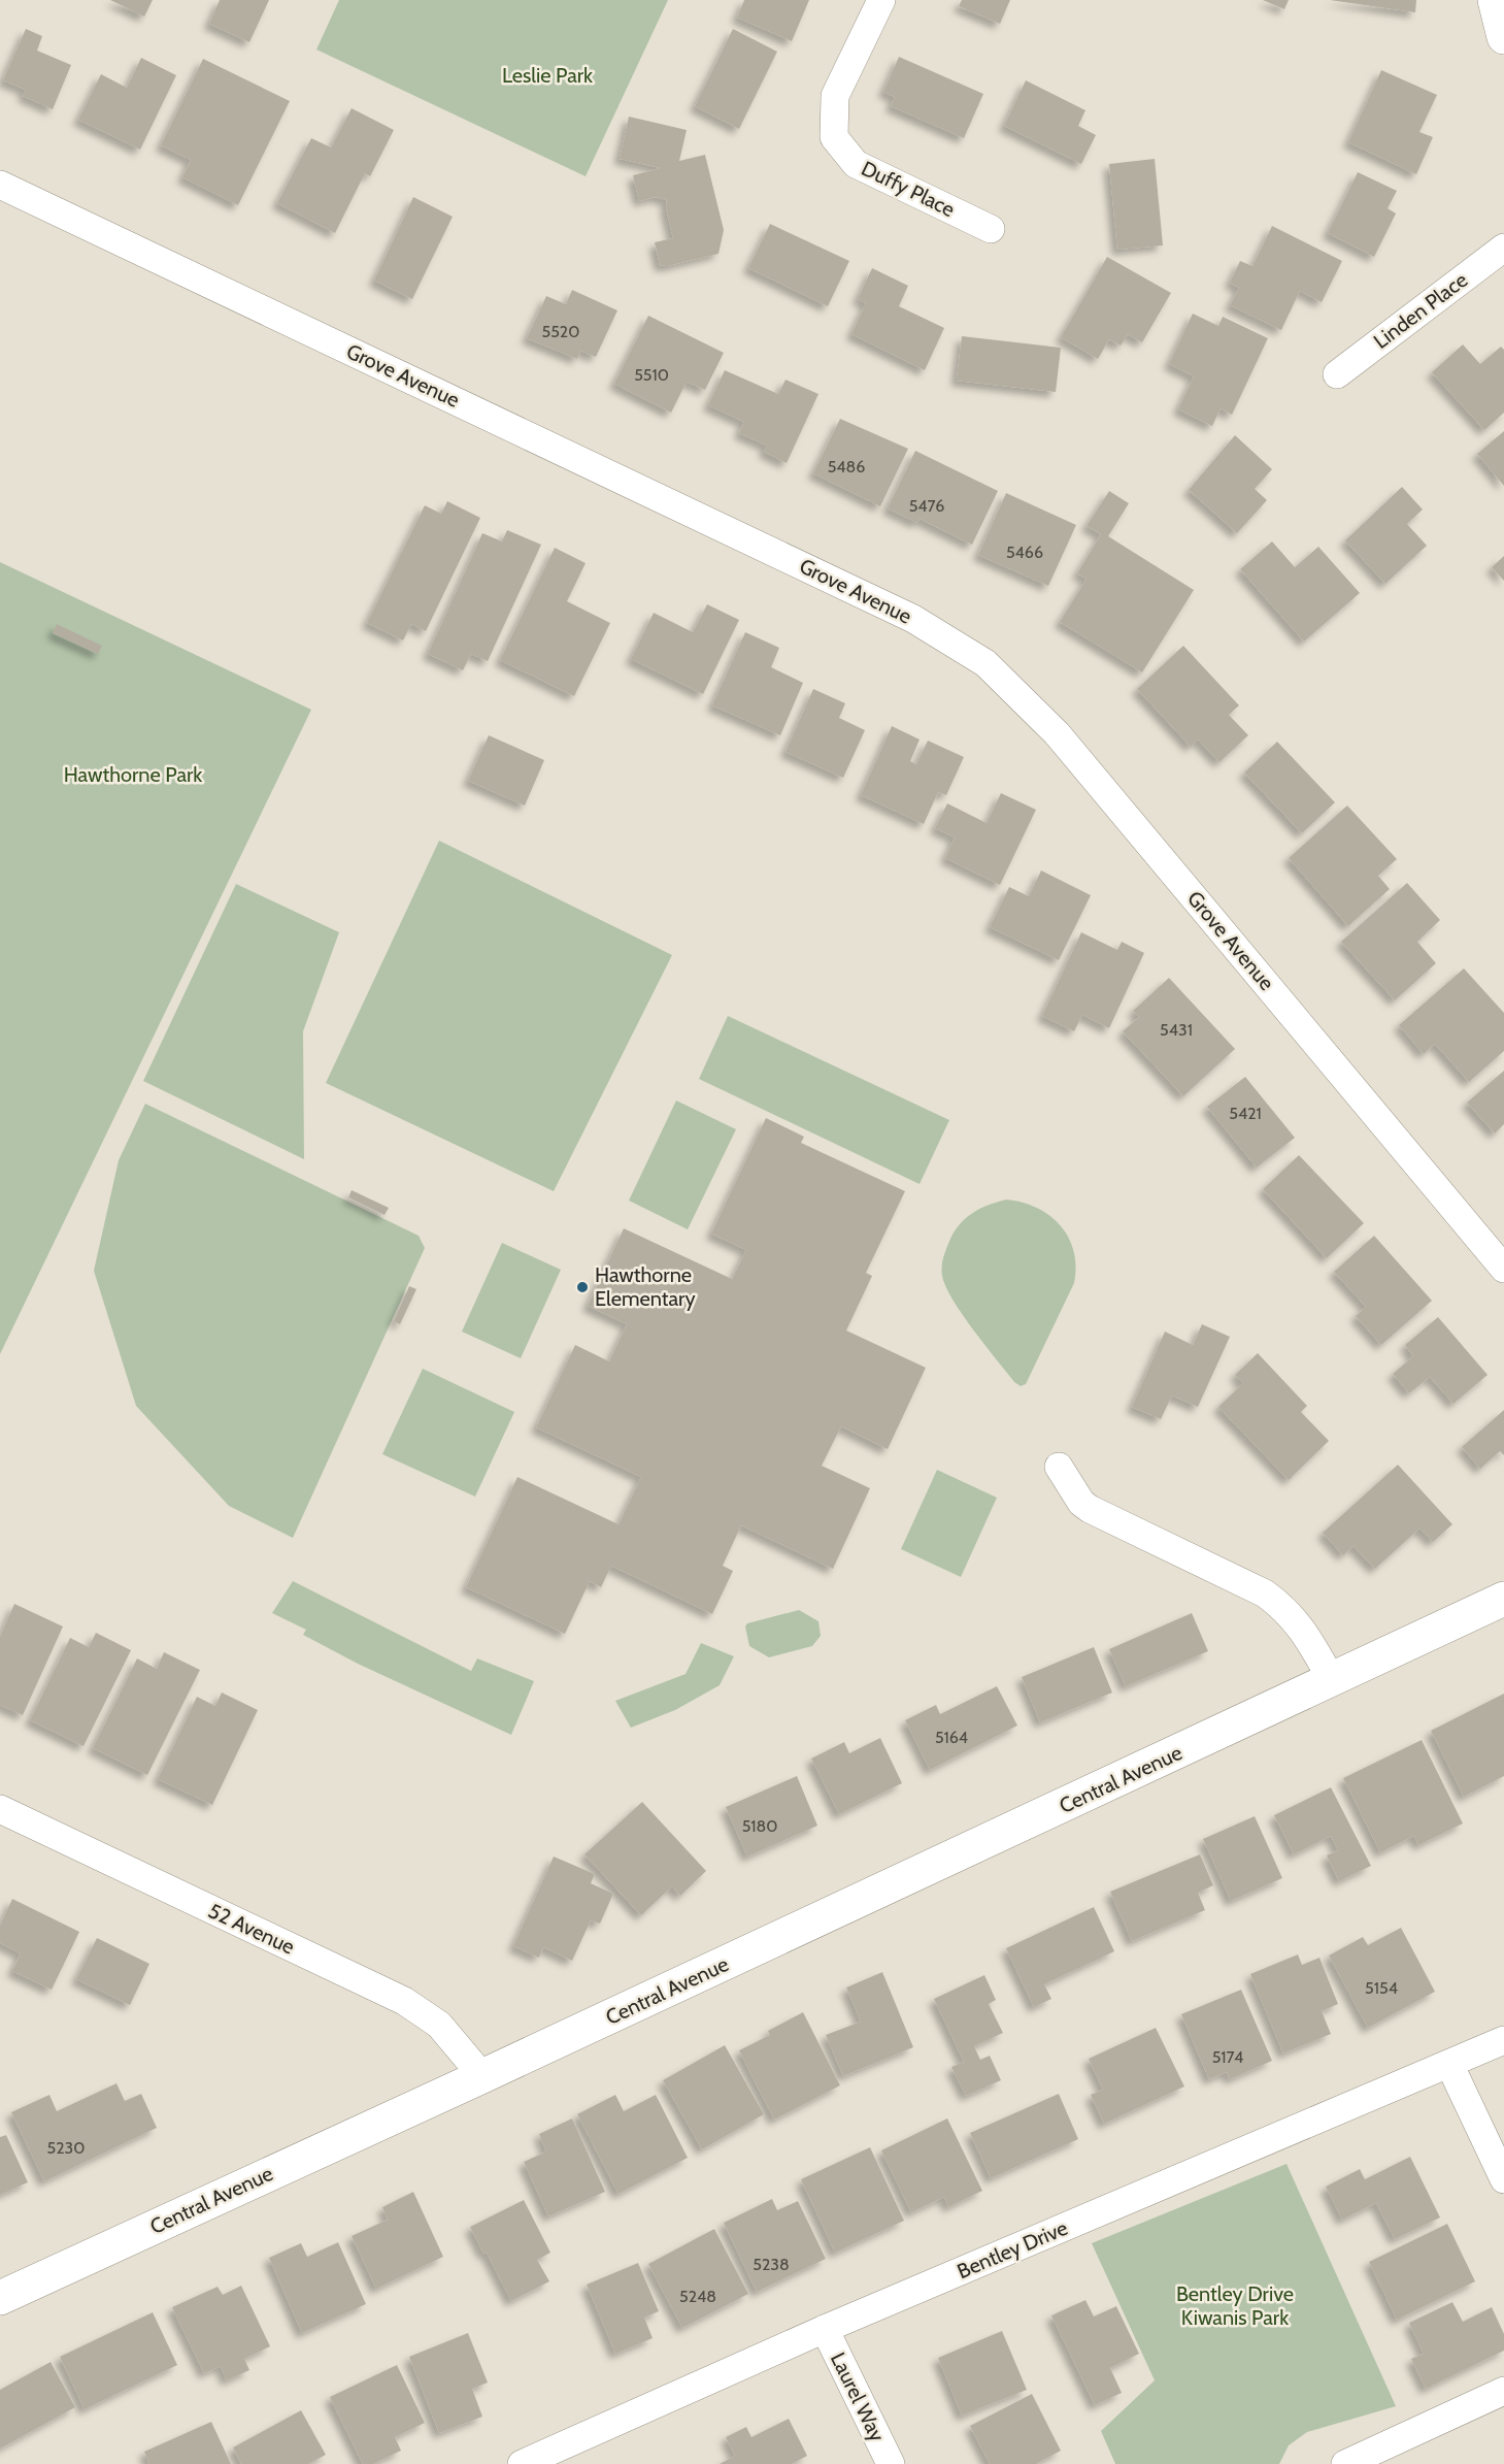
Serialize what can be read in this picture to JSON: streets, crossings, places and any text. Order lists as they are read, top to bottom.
{
  "streets": {
    "street": [
      "Duffy Place",
      "Linden Place",
      "Grove Avenue",
      "Central Avenue",
      "52 Avenue",
      "Bentley Drive",
      "Laurel Way"
    ]
  },
  "crossings": [
    ["Central Avenue", "52 Avenue"],
    ["Bentley Drive", "Laurel Way"]
  ],
  "parks": ["Leslie Park", "Hawthorne Park", "Bentley Drive Kiwanis Park"],
  "places": ["Hawthorne Elementary"],
  "house_numbers": [
    "5520",
    "5510",
    "5486",
    "5476",
    "5466",
    "5431",
    "5421",
    "5164",
    "5180",
    "5154",
    "5174",
    "5230",
    "5238",
    "5248"
  ]
}
